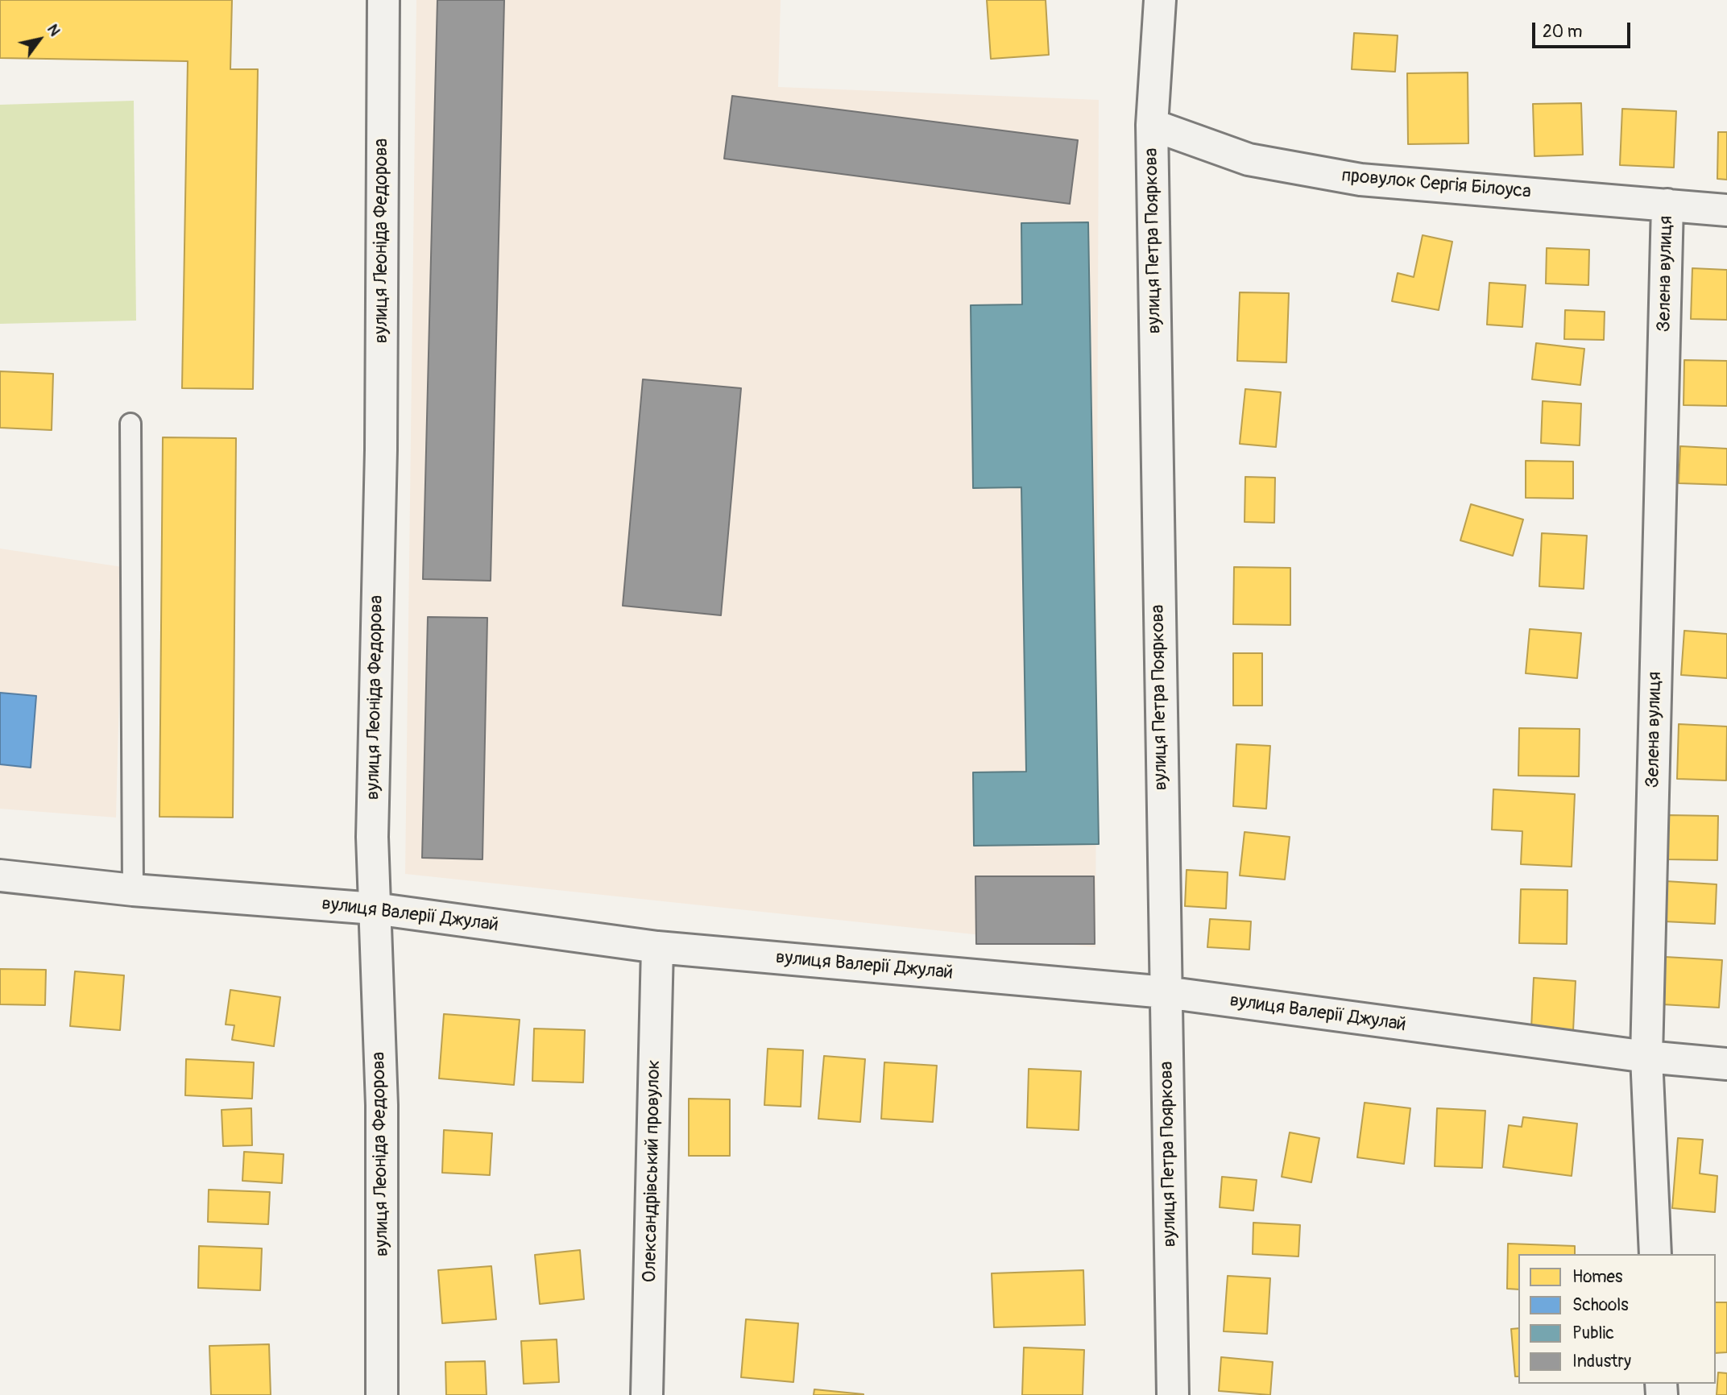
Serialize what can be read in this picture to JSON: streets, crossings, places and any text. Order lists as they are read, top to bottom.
{
  "streets": {
    "street": [
      "провулок Сергія Білоуса",
      "вулиця Леоніда Федорова",
      "вулиця Петра Пояркова",
      "Зелена вулиця",
      "вулиця Валерії Джулай",
      "Олександрівський провулок"
    ]
  },
  "crossings": [
    ["провулок Сергія Білоуса", "вулиця Петра Пояркова"],
    ["провулок Сергія Білоуса", "Зелена вулиця"],
    ["вулиця Леоніда Федорова", "вулиця Валерії Джулай"],
    ["вулиця Петра Пояркова", "вулиця Валерії Джулай"],
    ["Зелена вулиця", "вулиця Валерії Джулай"],
    ["вулиця Валерії Джулай", "Олександрівський провулок"]
  ],
  "legend": [
    "Homes",
    "Schools",
    "Public",
    "Industry"
  ],
  "scale_bar": "20 m",
  "north": "top right"
}
